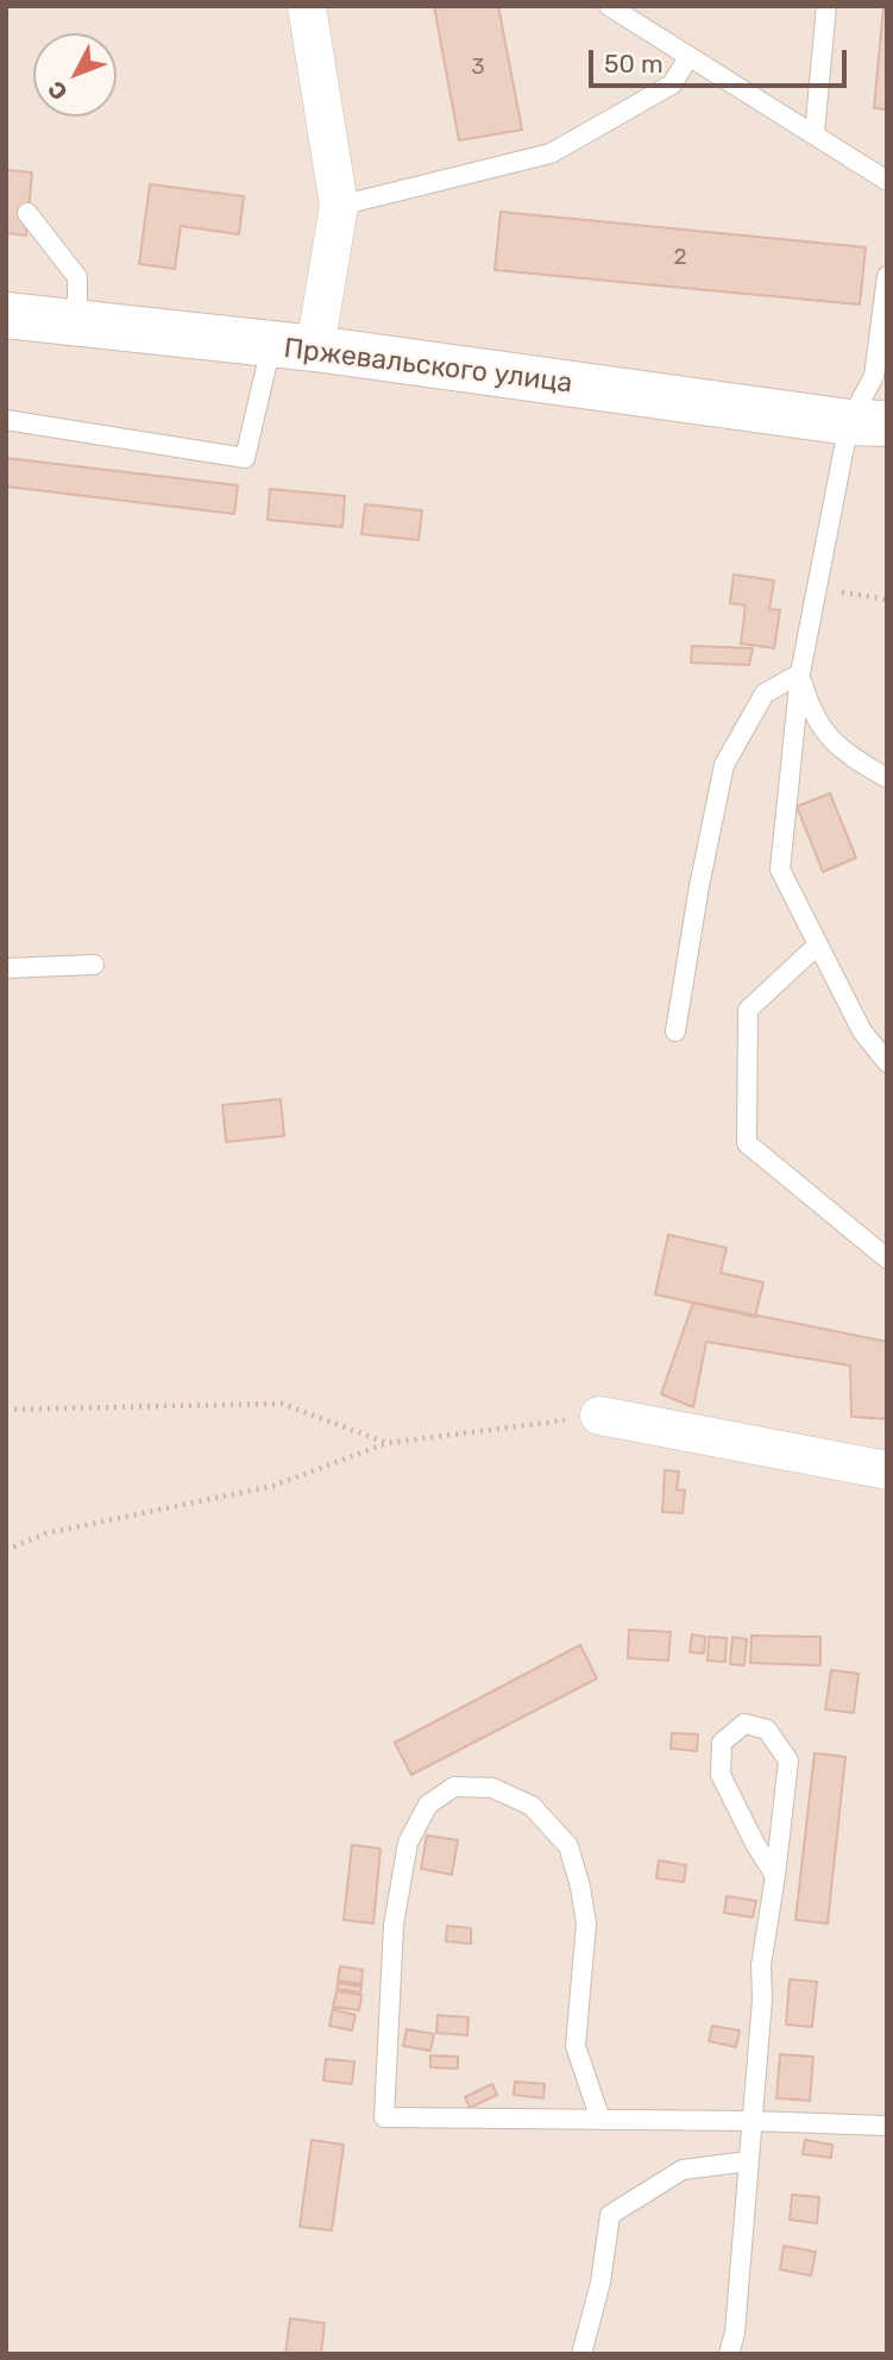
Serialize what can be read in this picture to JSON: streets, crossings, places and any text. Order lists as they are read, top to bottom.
{
  "streets": {
    "main road": ["Пржевальского улица"]
  },
  "house_numbers": ["3", "2"],
  "scale_bar": "50 m",
  "north": "bottom left"
}
